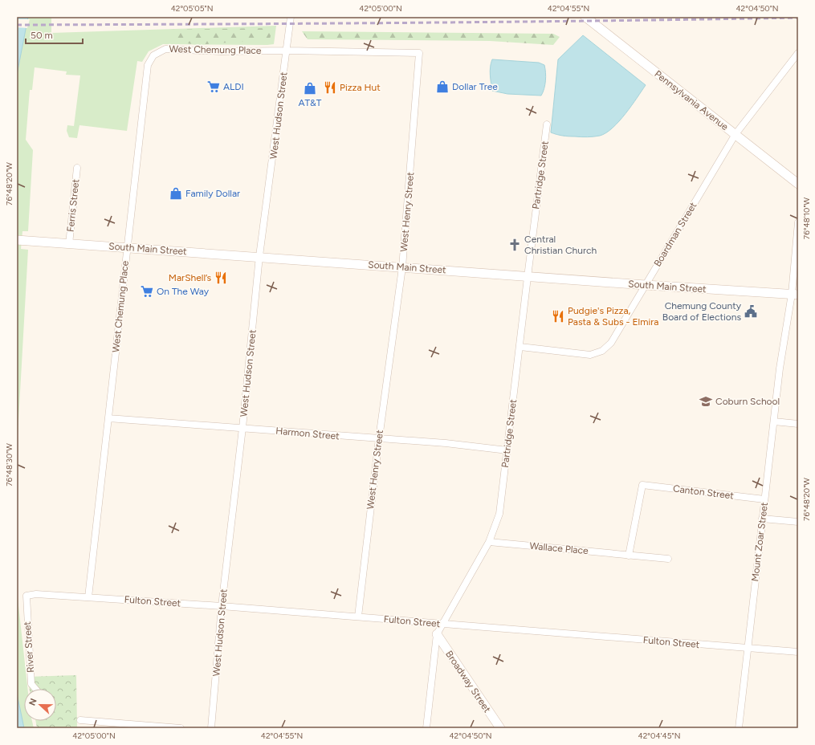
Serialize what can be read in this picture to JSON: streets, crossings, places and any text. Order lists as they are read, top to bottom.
{
  "streets": {
    "main road": ["Pennsylvania Avenue", "South Main Street", "Broadway Street"],
    "street": [
      "West Chemung Place",
      "West Hudson Street",
      "Partridge Street",
      "Ferris Street",
      "West Henry Street",
      "Boardman Street",
      "Harmon Street",
      "Canton Street",
      "Mount Zoar Street",
      "Wallace Place",
      "Fulton Street",
      "River Street"
    ]
  },
  "crossings": [
    ["West Chemung Place", "West Hudson Street"],
    ["West Chemung Place", "West Henry Street"],
    ["West Chemung Place", "South Main Street"],
    ["West Chemung Place", "Harmon Street"],
    ["West Chemung Place", "Fulton Street"],
    ["Pennsylvania Avenue", "Boardman Street"],
    ["West Hudson Street", "West Henry Street"],
    ["West Hudson Street", "South Main Street"],
    ["West Hudson Street", "Harmon Street"],
    ["West Hudson Street", "Fulton Street"],
    ["Partridge Street", "Boardman Street"],
    ["Partridge Street", "South Main Street"],
    ["Partridge Street", "Harmon Street"],
    ["Partridge Street", "Wallace Place"],
    ["Partridge Street", "Fulton Street"],
    ["Partridge Street", "Broadway Street"],
    ["Ferris Street", "South Main Street"],
    ["West Henry Street", "South Main Street"],
    ["West Henry Street", "Harmon Street"],
    ["West Henry Street", "Fulton Street"],
    ["Boardman Street", "South Main Street"],
    ["South Main Street", "Mount Zoar Street"],
    ["Canton Street", "Mount Zoar Street"],
    ["Canton Street", "Wallace Place"],
    ["Mount Zoar Street", "Fulton Street"],
    ["Fulton Street", "River Street"]
  ],
  "places": {
    "supermarket": ["ALDI", "On The Way"],
    "shop": ["Dollar Tree", "AT&T", "Family Dollar"],
    "restaurant": ["Pizza Hut", "MarShell’s", "Pudgie's Pizza, Pasta & Subs - Elmira"],
    "church": ["Central Christian Church"],
    "public building": ["Chemung County Board of Elections"],
    "school or university": ["Coburn School"]
  },
  "scale_bar": "50 m",
  "north": "left",
  "coordinates": [
    "42°05'05\"N",
    "42°05'00\"N",
    "42°04'55\"N",
    "42°04'50\"N",
    "76°48'20\"W",
    "76°48'10\"W",
    "76°48'30\"W",
    "42°04'45\"N"
  ]
}
